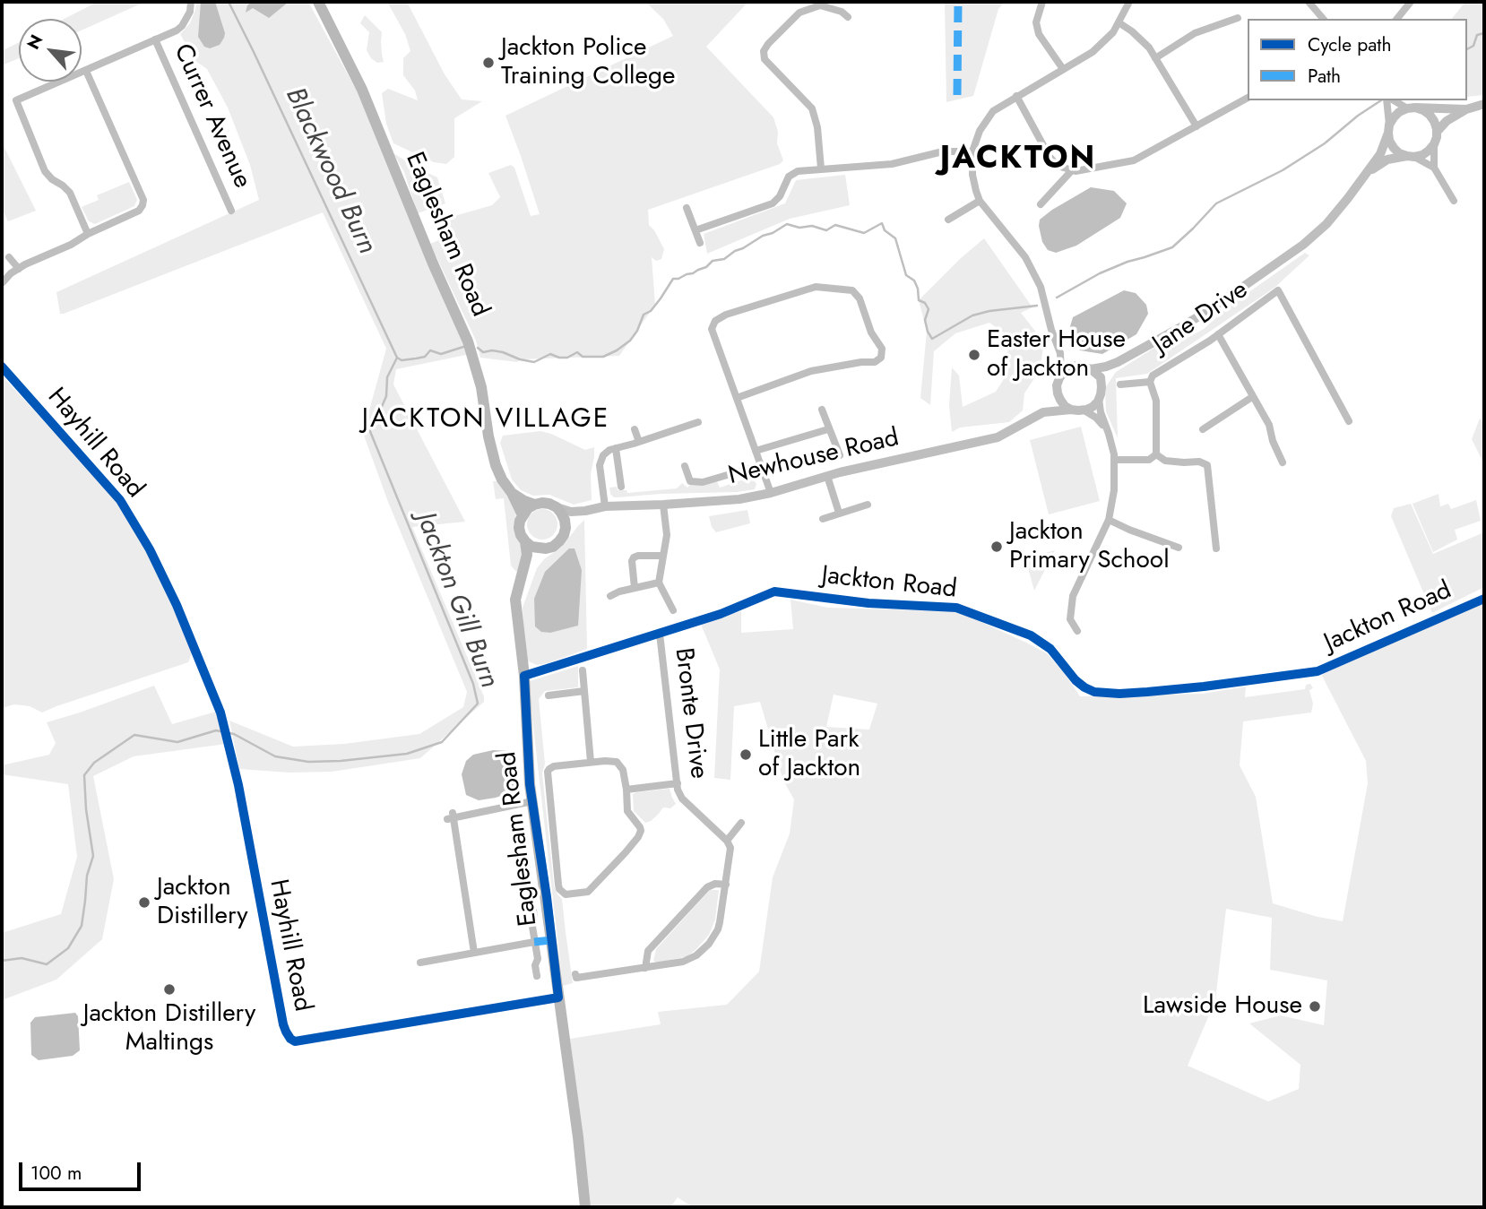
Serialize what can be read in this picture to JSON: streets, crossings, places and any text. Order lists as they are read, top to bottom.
{
  "streets": {
    "main road": ["Eaglesham Road"],
    "street": [
      "Currer Avenue",
      "Jane Drive",
      "Hayhill Road",
      "Newhouse Road",
      "Jackton Road",
      "Bronte Drive"
    ]
  },
  "crossings": [
    ["Eaglesham Road", "Hayhill Road"],
    ["Eaglesham Road", "Newhouse Road"],
    ["Eaglesham Road", "Jackton Road"],
    ["Jackton Road", "Bronte Drive"]
  ],
  "districts": ["JACKTON", "JACKTON VILLAGE"],
  "water": ["Blackwood Burn", "Jackton Gill Burn"],
  "places": [
    "Jackton Police Training College",
    "Easter House of Jackton",
    "Jackton Primary School",
    "Little Park of Jackton",
    "Jackton Distillery",
    "Jackton Distillery Maltings",
    "Lawside House"
  ],
  "legend": ["Cycle path", "Path"],
  "scale_bar": "100 m",
  "north": "top left"
}
